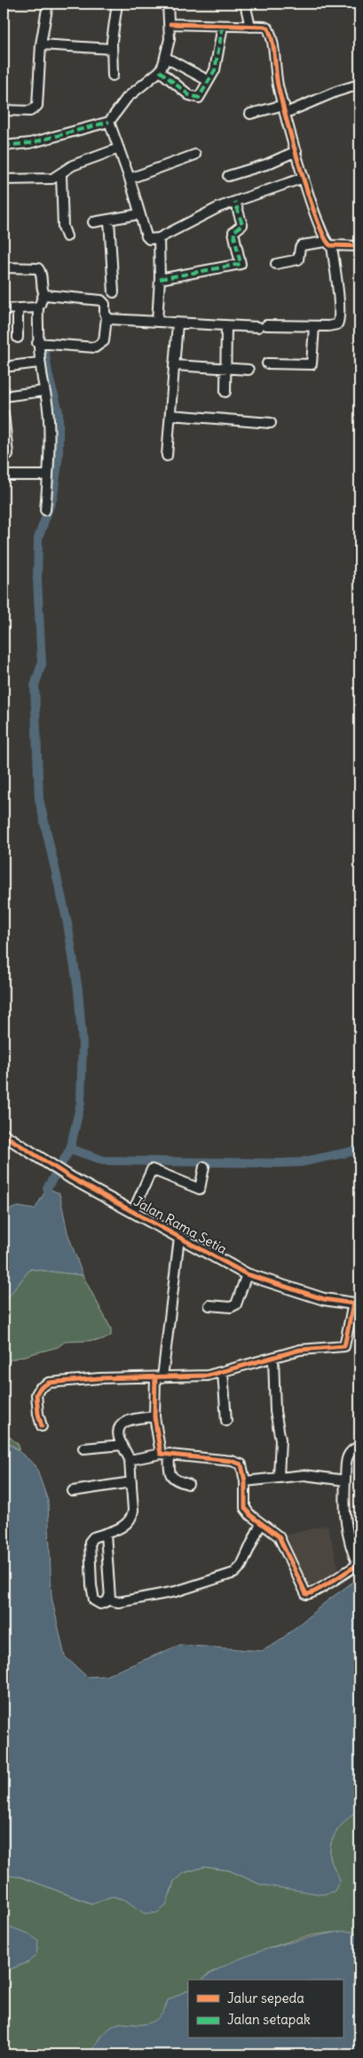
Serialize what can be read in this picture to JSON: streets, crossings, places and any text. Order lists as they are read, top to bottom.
{
  "streets": {
    "street": ["Jalan Rama Setia"]
  },
  "legend": ["Jalur sepeda", "Jalan setapak"]
}
